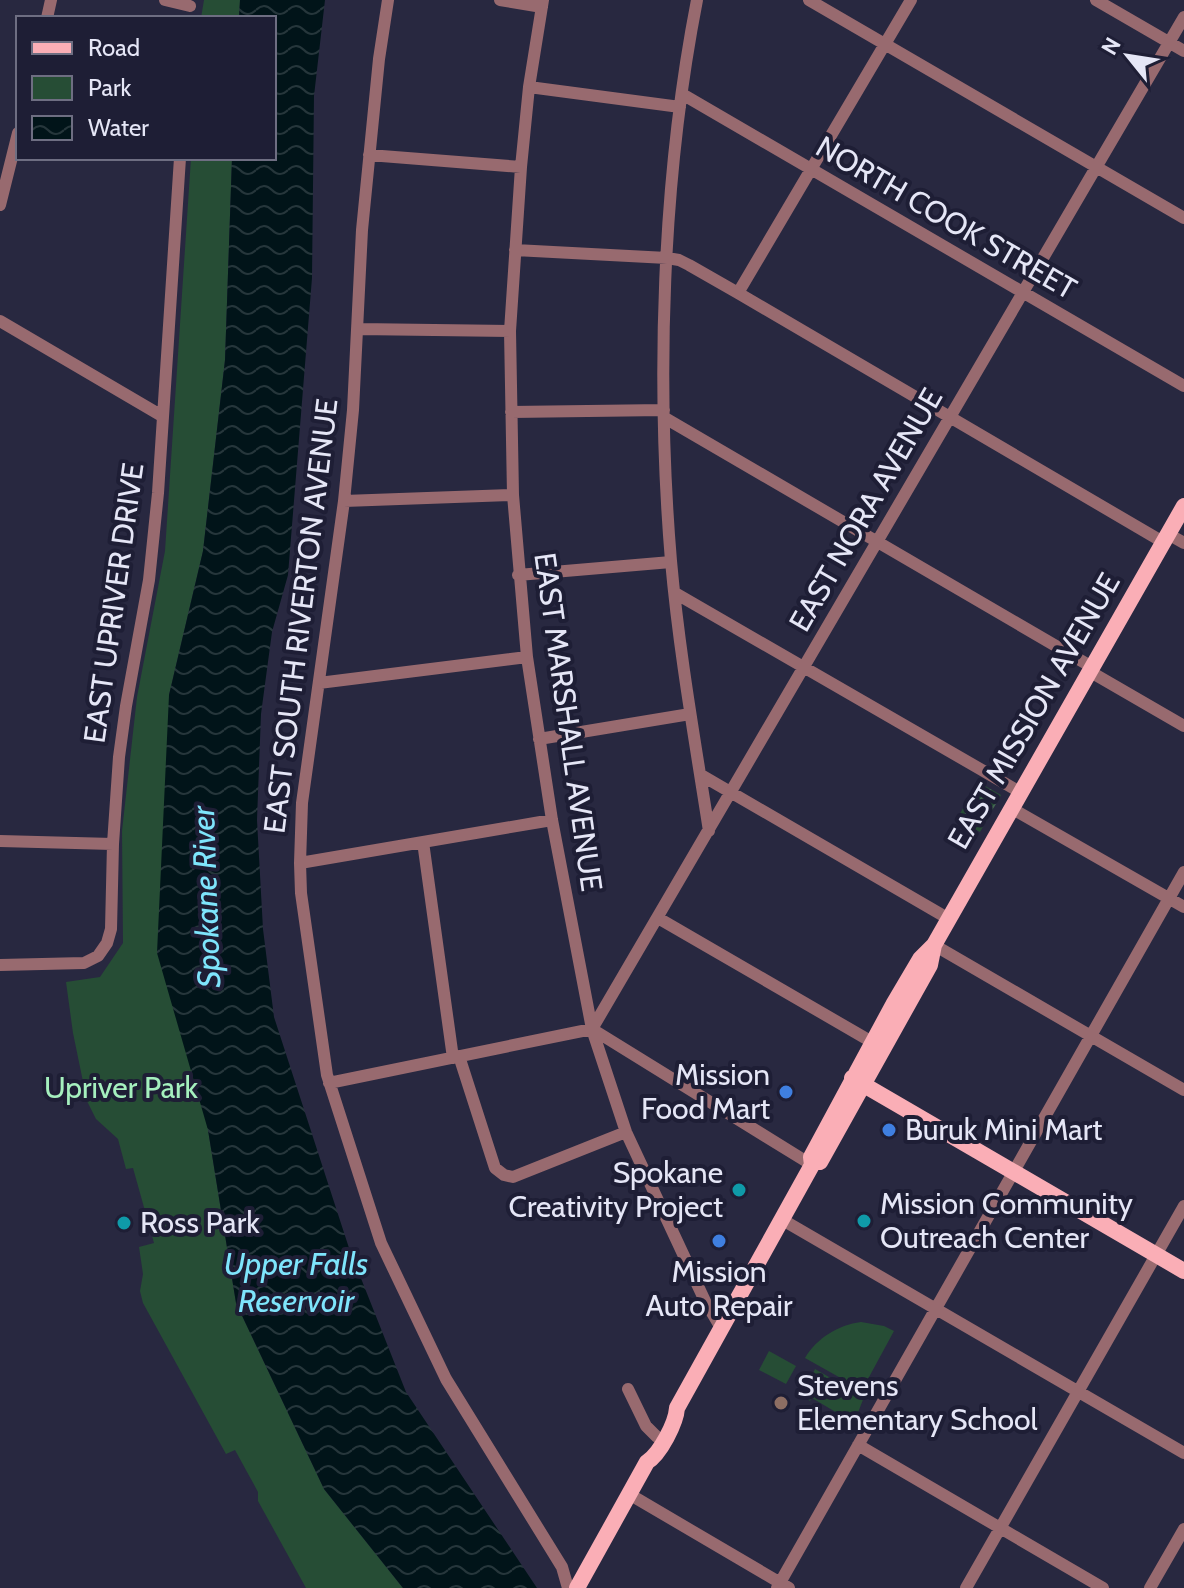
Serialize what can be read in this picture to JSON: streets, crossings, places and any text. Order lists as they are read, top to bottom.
{
  "streets": {
    "main road": ["EAST MISSION AVENUE"],
    "street": [
      "NORTH COOK STREET",
      "EAST NORA AVENUE",
      "EAST UPRIVER DRIVE",
      "EAST SOUTH RIVERTON AVENUE",
      "EAST MARSHALL AVENUE"
    ]
  },
  "crossings": [
    ["NORTH COOK STREET", "EAST NORA AVENUE"],
    ["NORTH COOK STREET", "EAST MARSHALL AVENUE"],
    ["EAST NORA AVENUE", "EAST MARSHALL AVENUE"],
    ["EAST SOUTH RIVERTON AVENUE", "EAST MISSION AVENUE"],
    ["EAST MISSION AVENUE", "EAST MARSHALL AVENUE"]
  ],
  "water": ["Spokane River", "Upper Falls Reservoir"],
  "parks": ["Upriver Park"],
  "places": [
    "Mission Food Mart",
    "Buruk Mini Mart",
    "Spokane Creativity Project",
    "Mission Community Outreach Center",
    "Ross Park",
    "Mission Auto Repair",
    "Stevens Elementary School"
  ],
  "legend": ["Road", "Park", "Water"],
  "north": "top left"
}
